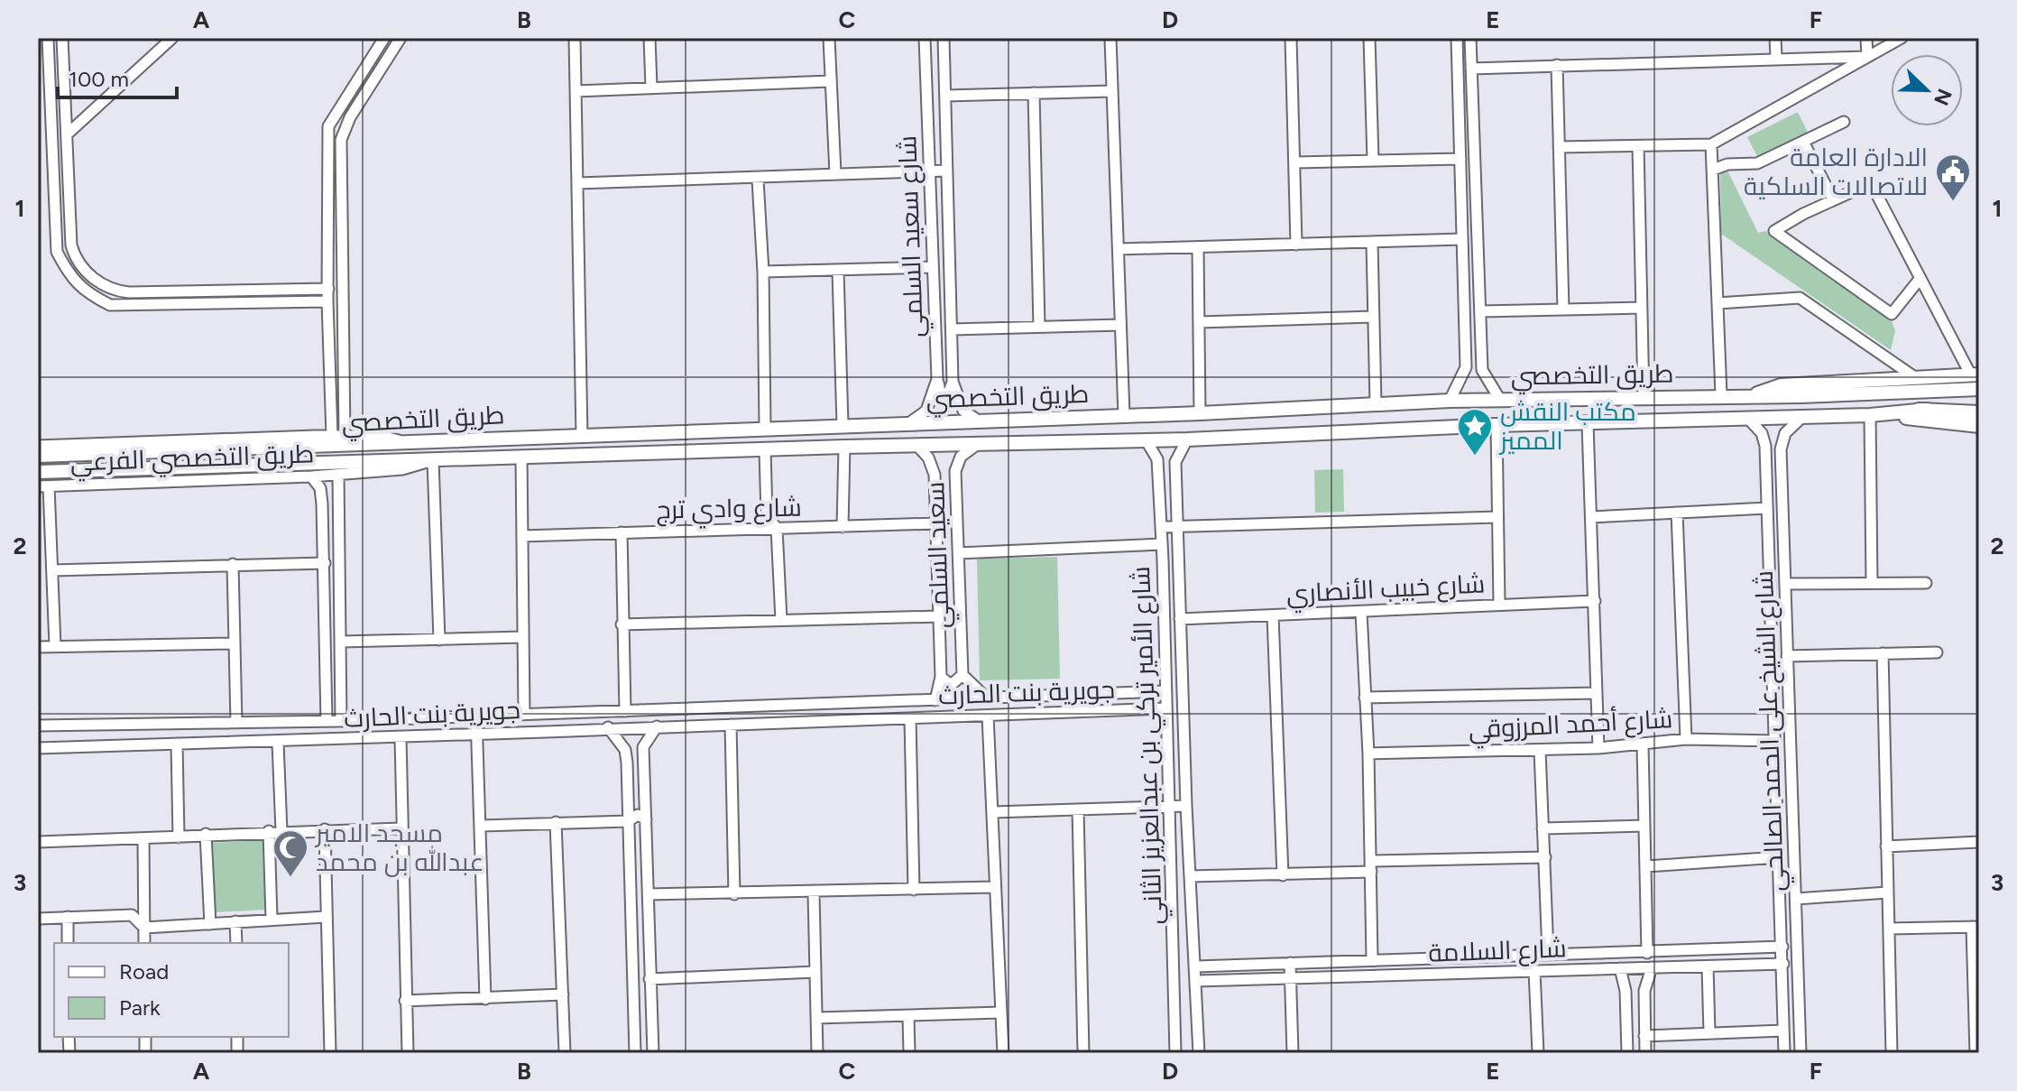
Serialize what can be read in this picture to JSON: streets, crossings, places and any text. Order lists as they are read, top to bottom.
{
  "streets": {
    "main road": ["طريق التخصصي"],
    "street": [
      "شارع سعيد السلمي",
      "طريق التخصصي الفرعي",
      "شارع وادي ترج",
      "سعيد السلمي",
      "شارع خبيب الأنصاري",
      "جويرية بنت الحارث",
      "شارع أحمد المرزوقي",
      "شارع الشيخ على الحمد الصالحي",
      "شارع الأمير تركي بن عبدالعزيز الثاني",
      "شارع السلامة"
    ]
  },
  "crossings": [
    ["شارع سعيد السلمي", "طريق التخصصي"],
    ["طريق التخصصي", "طريق التخصصي الفرعي"],
    ["طريق التخصصي", "سعيد السلمي"],
    ["طريق التخصصي", "شارع الشيخ على الحمد الصالحي"],
    ["طريق التخصصي", "شارع الأمير تركي بن عبدالعزيز الثاني"],
    ["شارع وادي ترج", "سعيد السلمي"],
    ["سعيد السلمي", "جويرية بنت الحارث"],
    ["شارع خبيب الأنصاري", "شارع الأمير تركي بن عبدالعزيز الثاني"],
    ["جويرية بنت الحارث", "شارع الأمير تركي بن عبدالعزيز الثاني"],
    ["شارع أحمد المرزوقي", "شارع الشيخ على الحمد الصالحي"],
    ["شارع الشيخ على الحمد الصالحي", "شارع السلامة"],
    ["شارع الأمير تركي بن عبدالعزيز الثاني", "شارع السلامة"]
  ],
  "places": {
    "public building": ["الادارة العامة للاتصالات السلكية"],
    "place": ["مكتب النقش المميز"],
    "mosque": ["مسجد الامير عبدالله بن محمد"]
  },
  "legend": ["Road", "Park"],
  "scale_bar": "100 m",
  "north": "bottom right",
  "grid": {
    "columns": [
      "A",
      "B",
      "C",
      "D",
      "E",
      "F"
    ],
    "rows": ["1", "2", "3"]
  }
}
